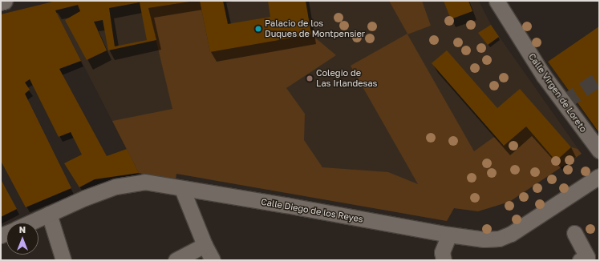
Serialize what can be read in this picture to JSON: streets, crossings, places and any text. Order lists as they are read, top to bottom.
{
  "streets": {
    "street": ["Calle Virgen de Loreto", "Calle Diego de los Reyes"]
  },
  "places": ["Palacio de los Duques de Montpensier", "Colegio de Las Irlandesas"],
  "north": "top"
}
